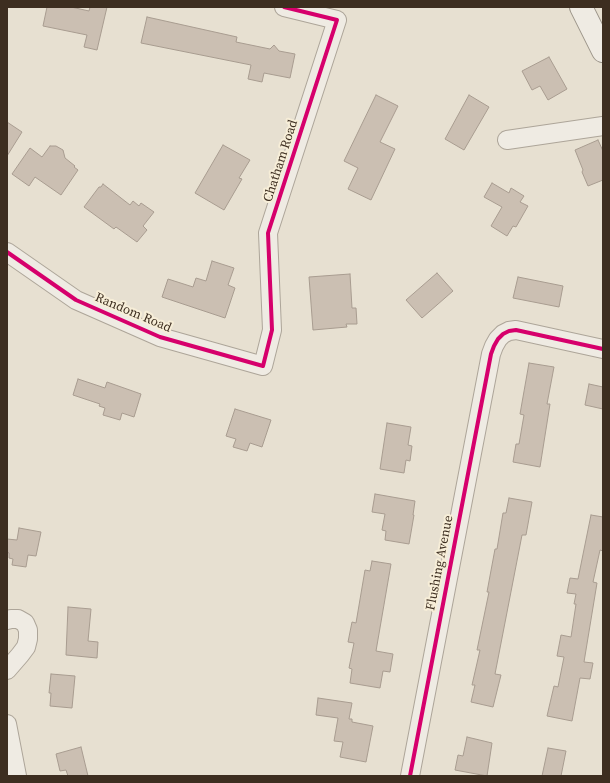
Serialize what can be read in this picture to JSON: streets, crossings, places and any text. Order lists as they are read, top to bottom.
{
  "streets": {
    "street": ["Chatham Road", "Random Road", "Flushing Avenue"]
  },
  "crossings": [
    ["Chatham Road", "Random Road"]
  ]
}
